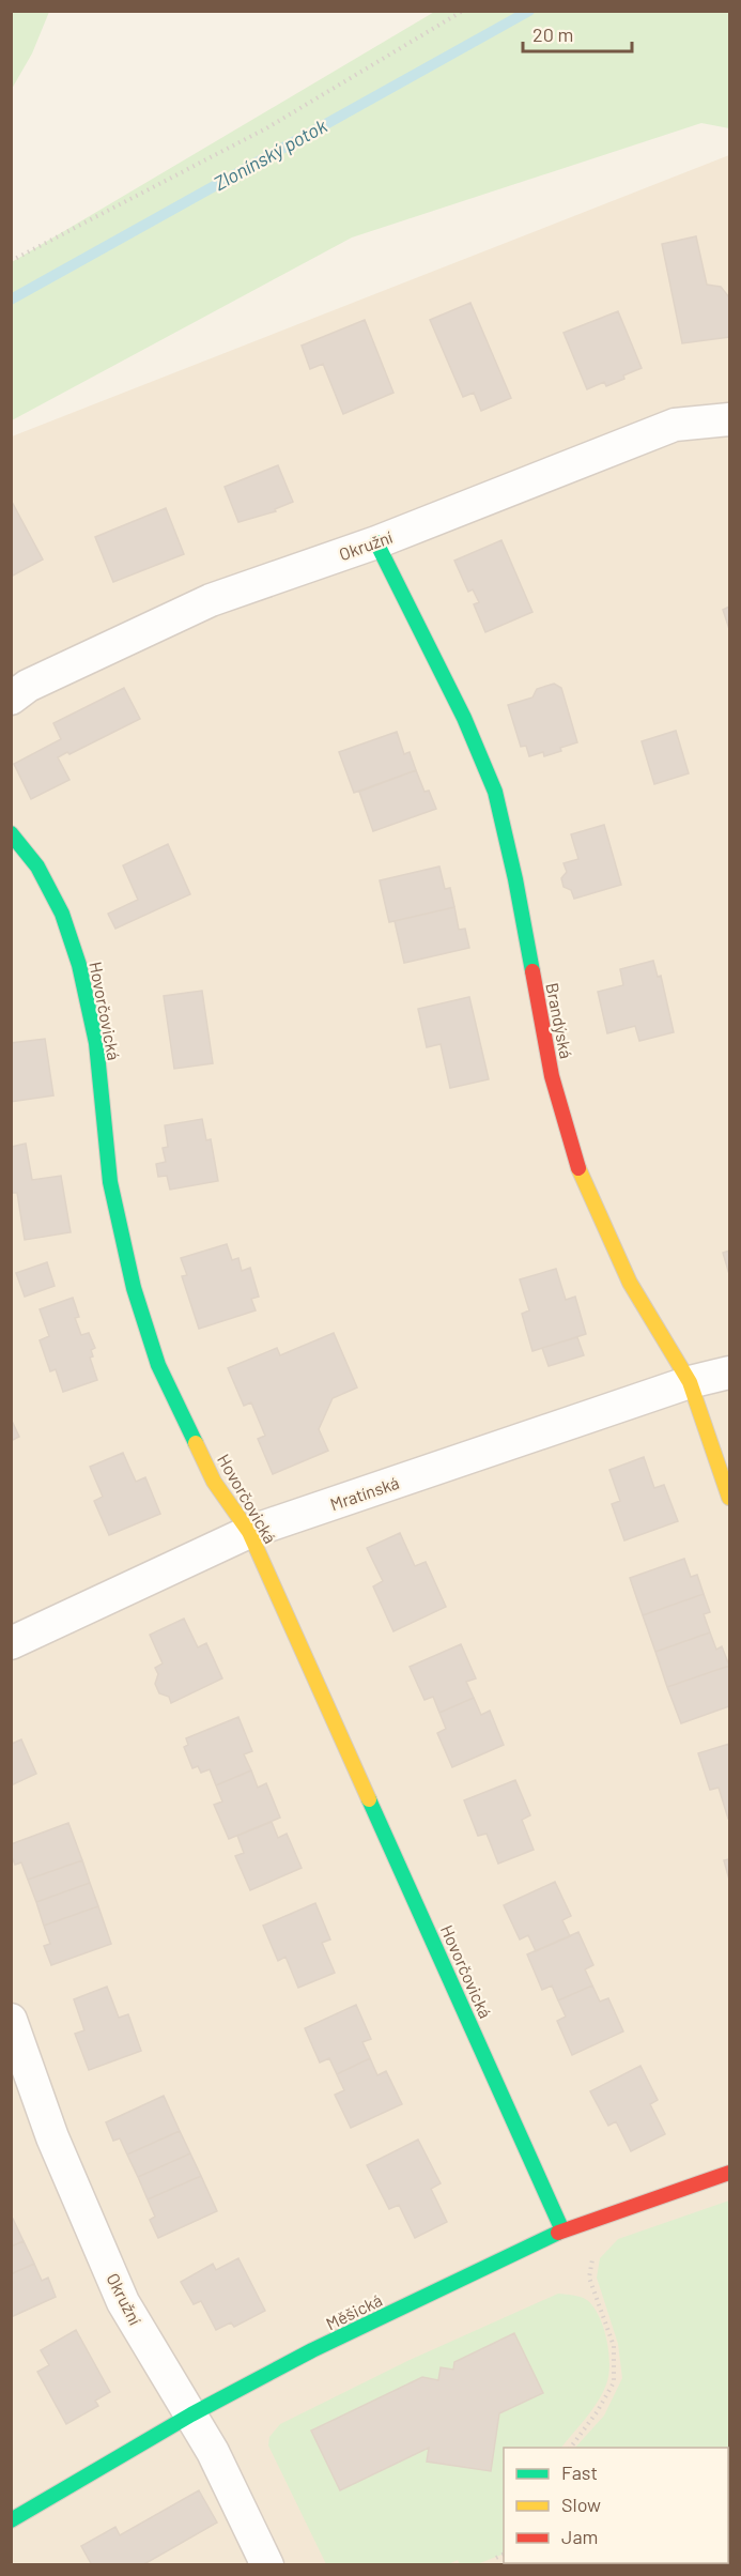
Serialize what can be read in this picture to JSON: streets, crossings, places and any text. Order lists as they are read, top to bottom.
{
  "streets": {
    "street": [
      "Okružní",
      "Hovorčovická",
      "Brandýská",
      "Mratínská",
      "Měšická"
    ]
  },
  "crossings": [
    ["Okružní", "Brandýská"],
    ["Okružní", "Měšická"],
    ["Hovorčovická", "Mratínská"],
    ["Hovorčovická", "Měšická"],
    ["Brandýská", "Mratínská"]
  ],
  "water": ["Zlonínský potok"],
  "legend": ["Fast", "Slow", "Jam"],
  "scale_bar": "20 m"
}
